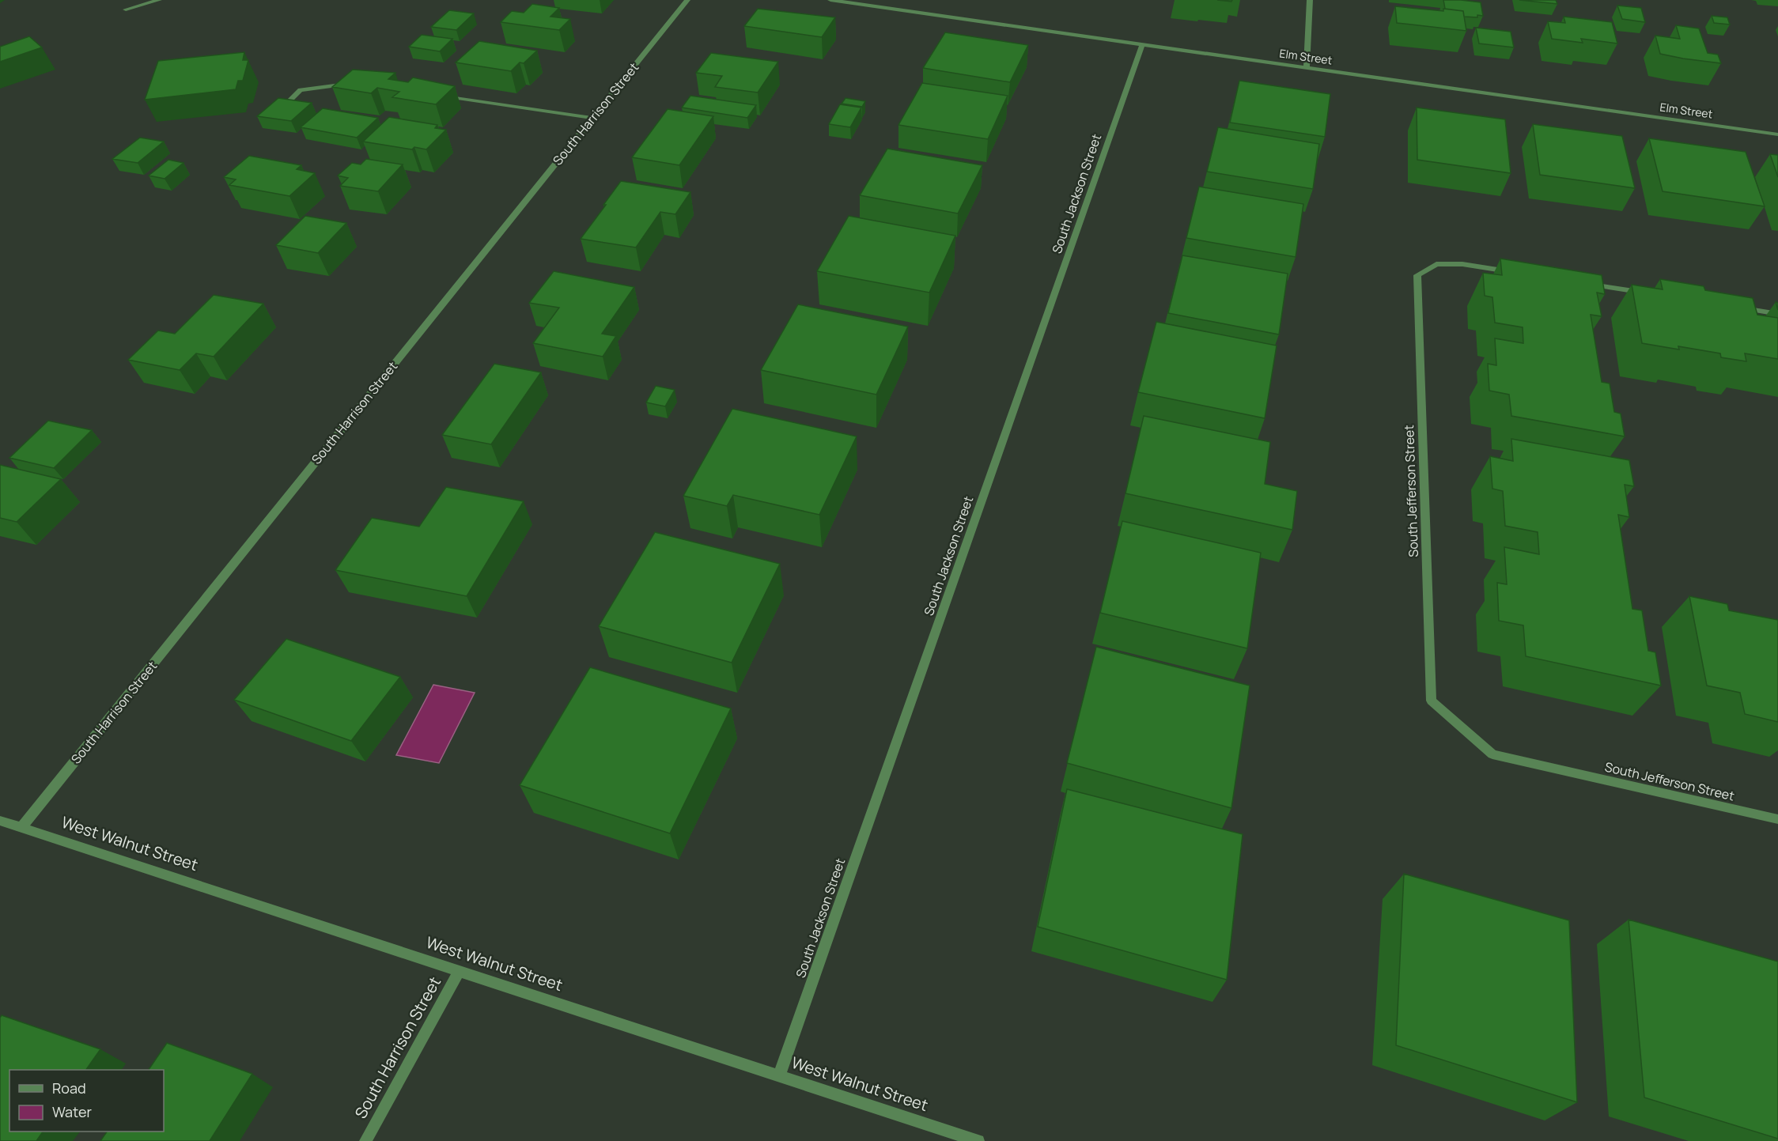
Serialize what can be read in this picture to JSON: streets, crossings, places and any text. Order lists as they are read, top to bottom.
{
  "streets": {
    "street": [
      "Elm Street",
      "South Harrison Street",
      "South Jackson Street",
      "South Jefferson Street",
      "West Walnut Street"
    ]
  },
  "crossings": [
    ["Elm Street", "South Jackson Street"],
    ["South Harrison Street", "West Walnut Street"],
    ["South Jackson Street", "West Walnut Street"]
  ],
  "legend": ["Road", "Water"]
}
